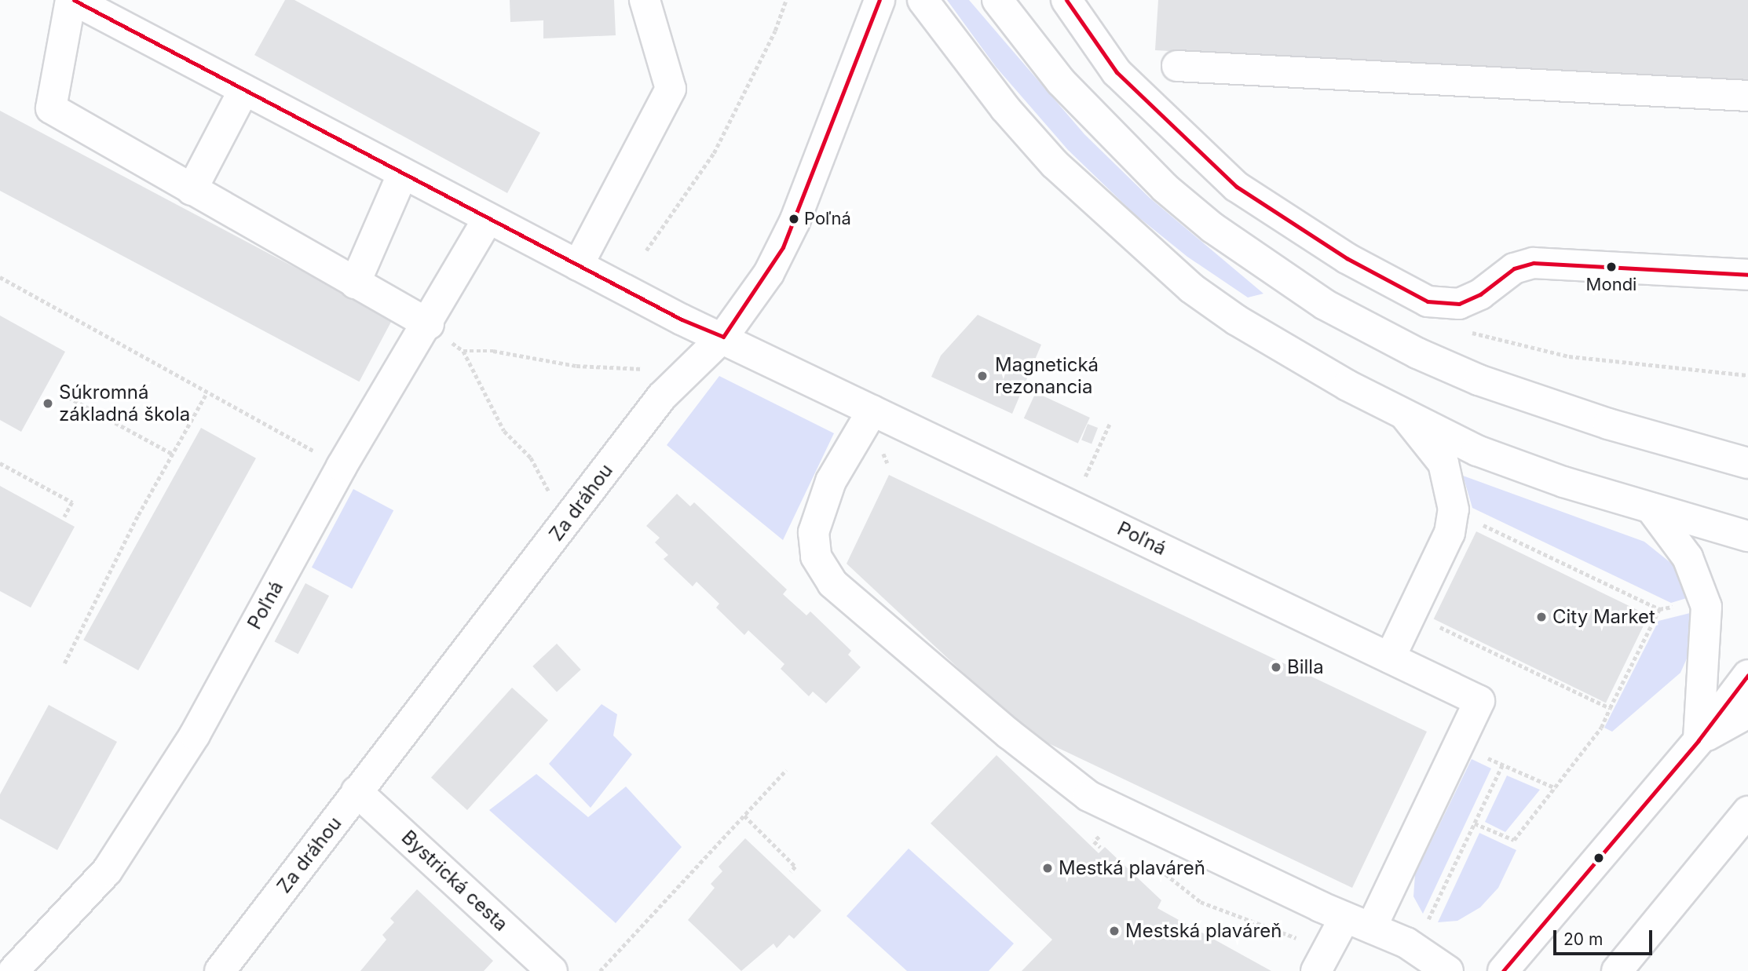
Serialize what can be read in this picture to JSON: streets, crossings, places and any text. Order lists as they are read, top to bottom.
{
  "streets": {
    "street": ["Za dráhou", "Poľná", "Bystrická cesta"]
  },
  "crossings": [
    ["Za dráhou", "Poľná"],
    ["Za dráhou", "Bystrická cesta"]
  ],
  "places": [
    "Poľná",
    "Mondi",
    "Magnetická rezonancia",
    "Súkromná základná škola",
    "City Market",
    "Billa",
    "Mestká plaváreň",
    "Mestská plaváreň"
  ],
  "scale_bar": "20 m"
}
